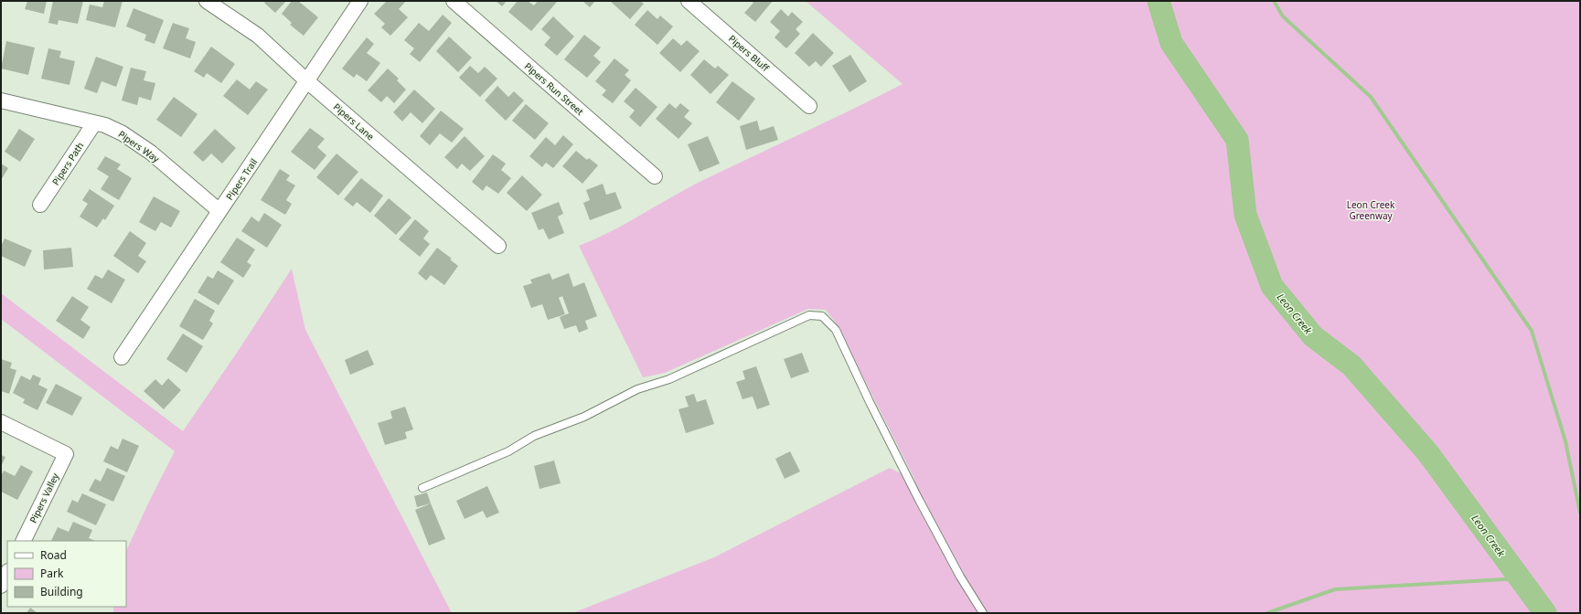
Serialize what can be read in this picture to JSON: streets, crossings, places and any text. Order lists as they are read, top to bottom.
{
  "streets": {
    "street": [
      "Pipers Bluff",
      "Pipers Run Street",
      "Pipers Lane",
      "Pipers Way",
      "Pipers Path",
      "Pipers Trail",
      "Pipers Valley"
    ]
  },
  "crossings": [
    ["Pipers Lane", "Pipers Trail"],
    ["Pipers Way", "Pipers Path"],
    ["Pipers Way", "Pipers Trail"]
  ],
  "water": ["Leon Creek"],
  "parks": ["Leon Creek Greenway"],
  "legend": ["Road", "Park", "Building"]
}
